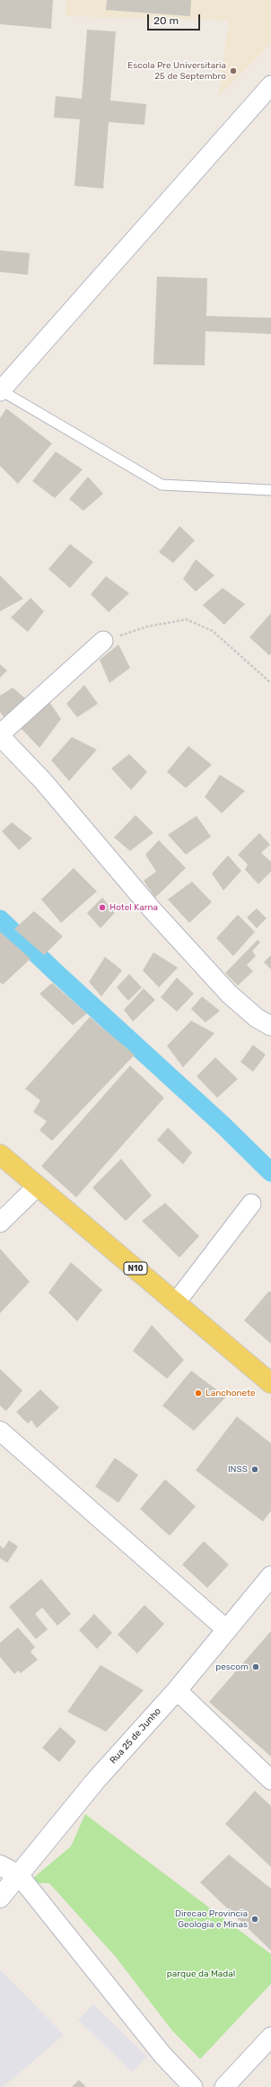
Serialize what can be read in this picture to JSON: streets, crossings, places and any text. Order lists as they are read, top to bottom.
{
  "streets": {
    "main road": ["N10"],
    "street": ["Rua 25 de Junho"]
  },
  "parks": ["parque da Madal"],
  "places": [
    "Escola Pre Universitaria 25 de Septembro",
    "Hotel Karna",
    "Lanchonete",
    "INSS",
    "pescom",
    "Direcao Provincia Geologia e Minas"
  ],
  "scale_bar": "20 m"
}
